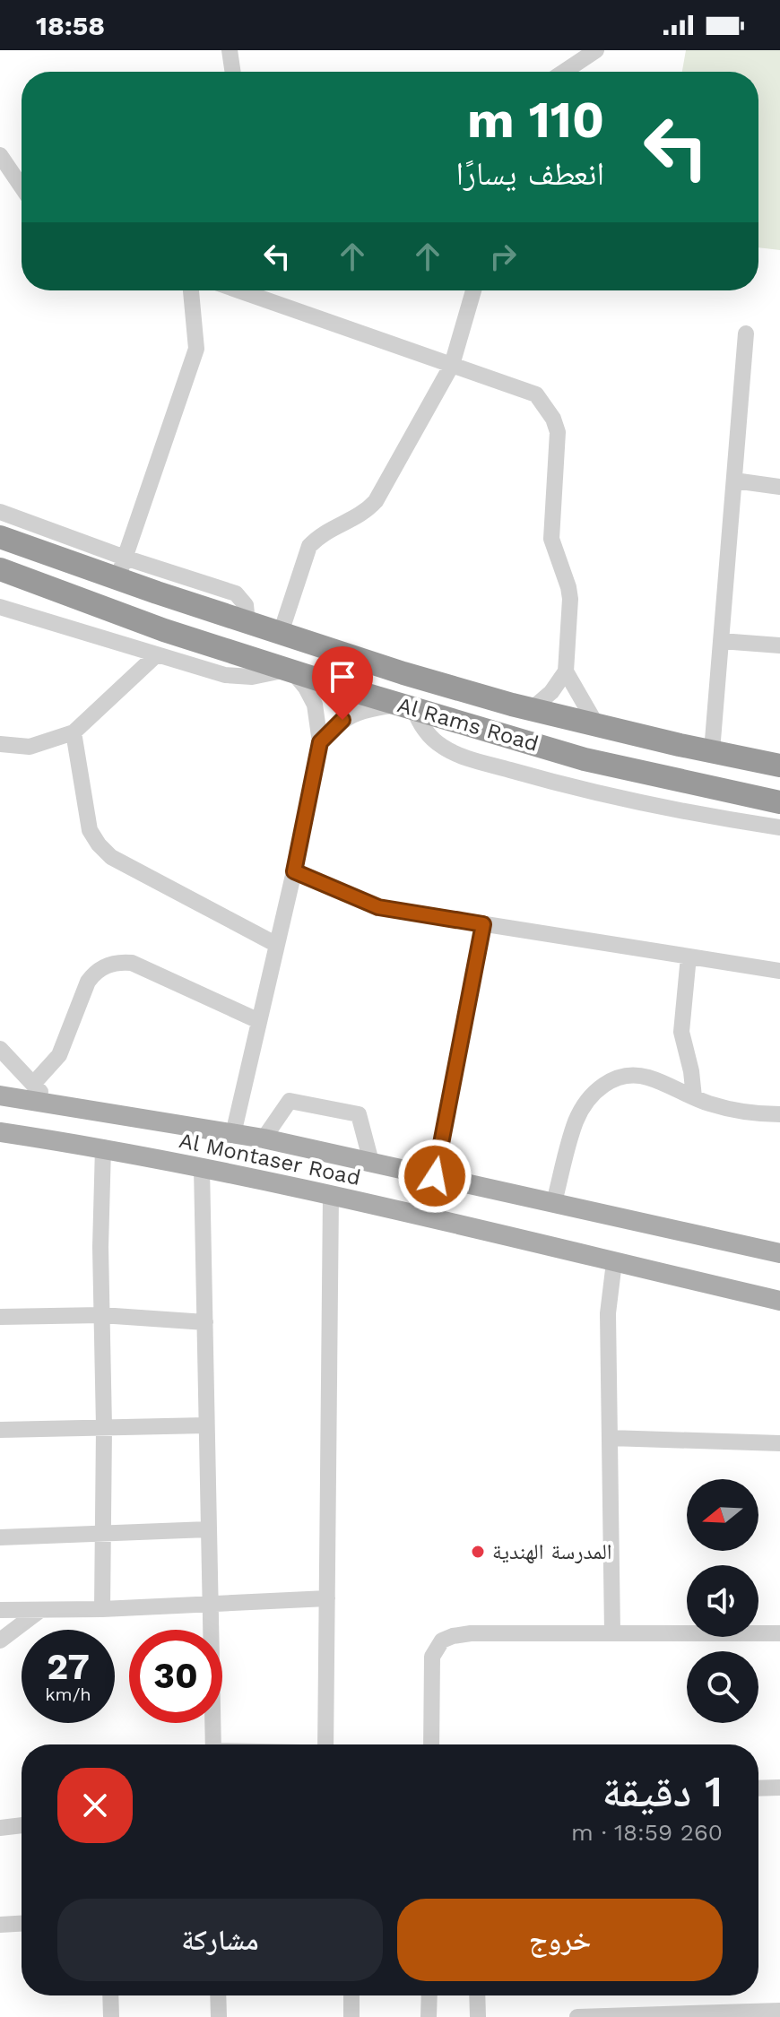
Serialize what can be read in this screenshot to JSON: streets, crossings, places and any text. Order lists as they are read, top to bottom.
{
  "streets": {
    "highway": ["Al Rams Road"],
    "main road": ["Al Montaser Road"]
  },
  "places": ["المدرسة الهندية"],
  "north": "left",
  "page": {
    "status": "18:58",
    "turn": ["110 m", "انعطف يسارًا"],
    "speed": "27 km/h",
    "limit": "30",
    "heading": ["1 دقيقة", "260 m · 18:59"],
    "buttons": ["خروج", "مشاركة"]
  }
}
